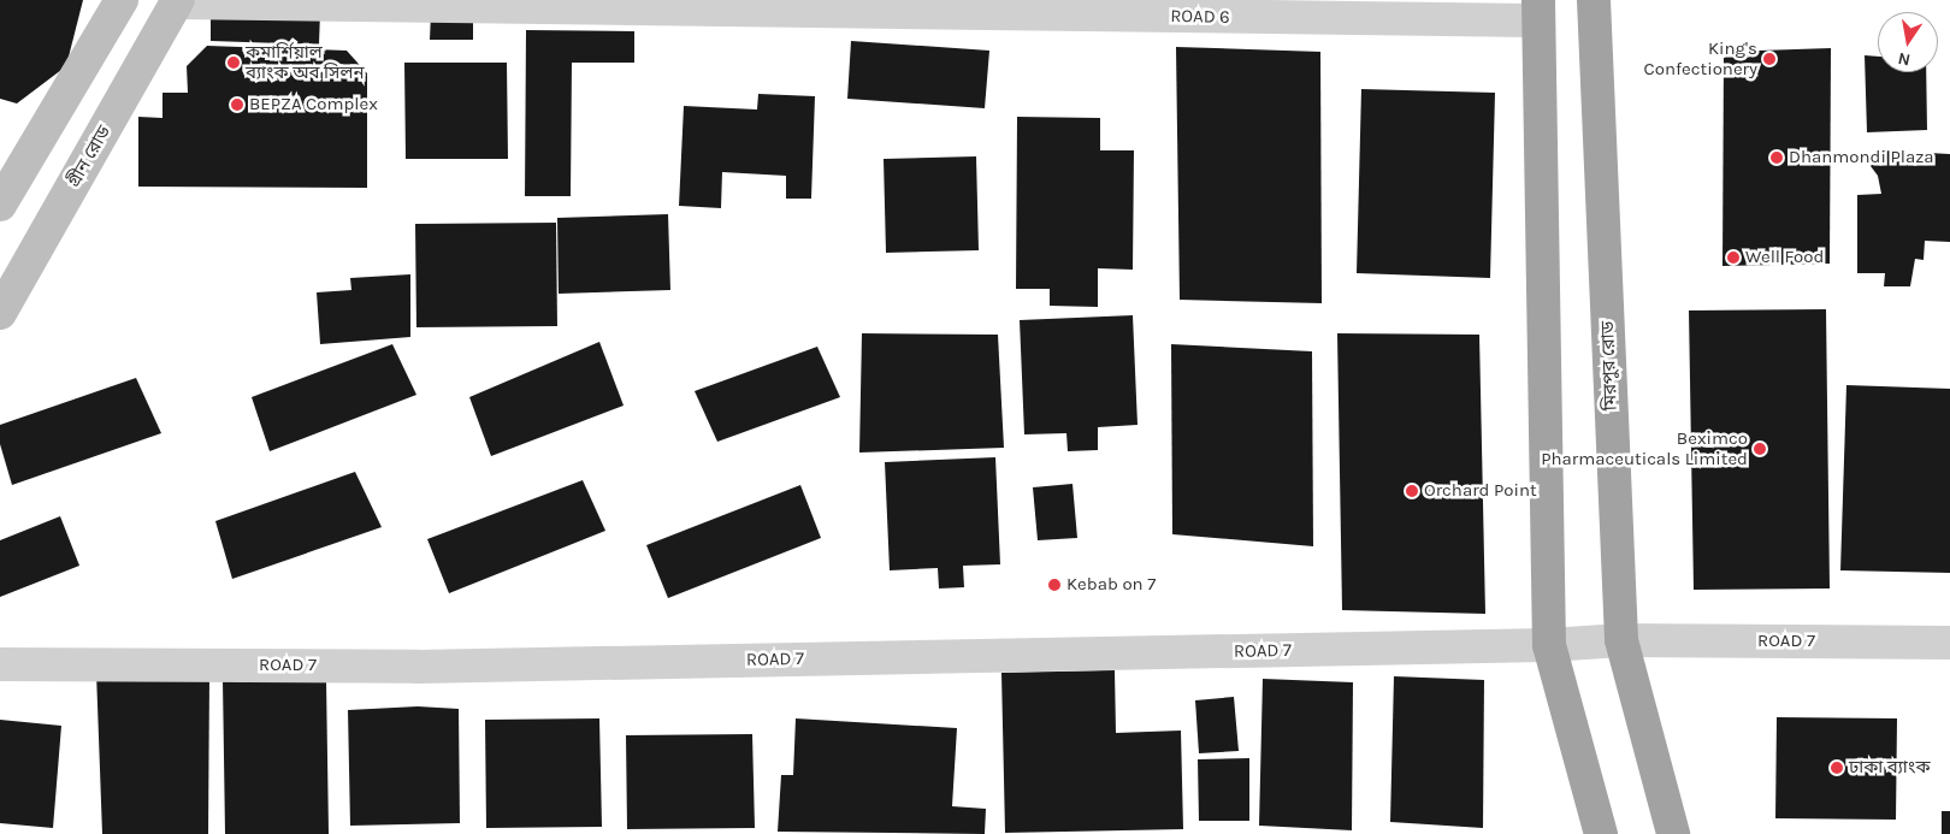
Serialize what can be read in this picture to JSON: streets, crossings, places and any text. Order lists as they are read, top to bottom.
{
  "streets": {
    "highway": ["মিরপুর রোড"],
    "main road": ["গ্রীন রোড"],
    "street": ["ROAD 6", "ROAD 7"]
  },
  "crossings": [
    ["ROAD 6", "গ্রীন রোড"],
    ["মিরপুর রোড", "ROAD 7"]
  ],
  "places": [
    "King's Confectionery",
    "কমার্শিয়াল ব্যাংক অব সিলন",
    "BEPZA Complex",
    "Dhanmondi Plaza",
    "Well Food",
    "Beximco Pharmaceuticals Limited",
    "Orchard Point",
    "Kebab on 7",
    "ঢাকা ব্যাংক"
  ],
  "north": "bottom"
}
